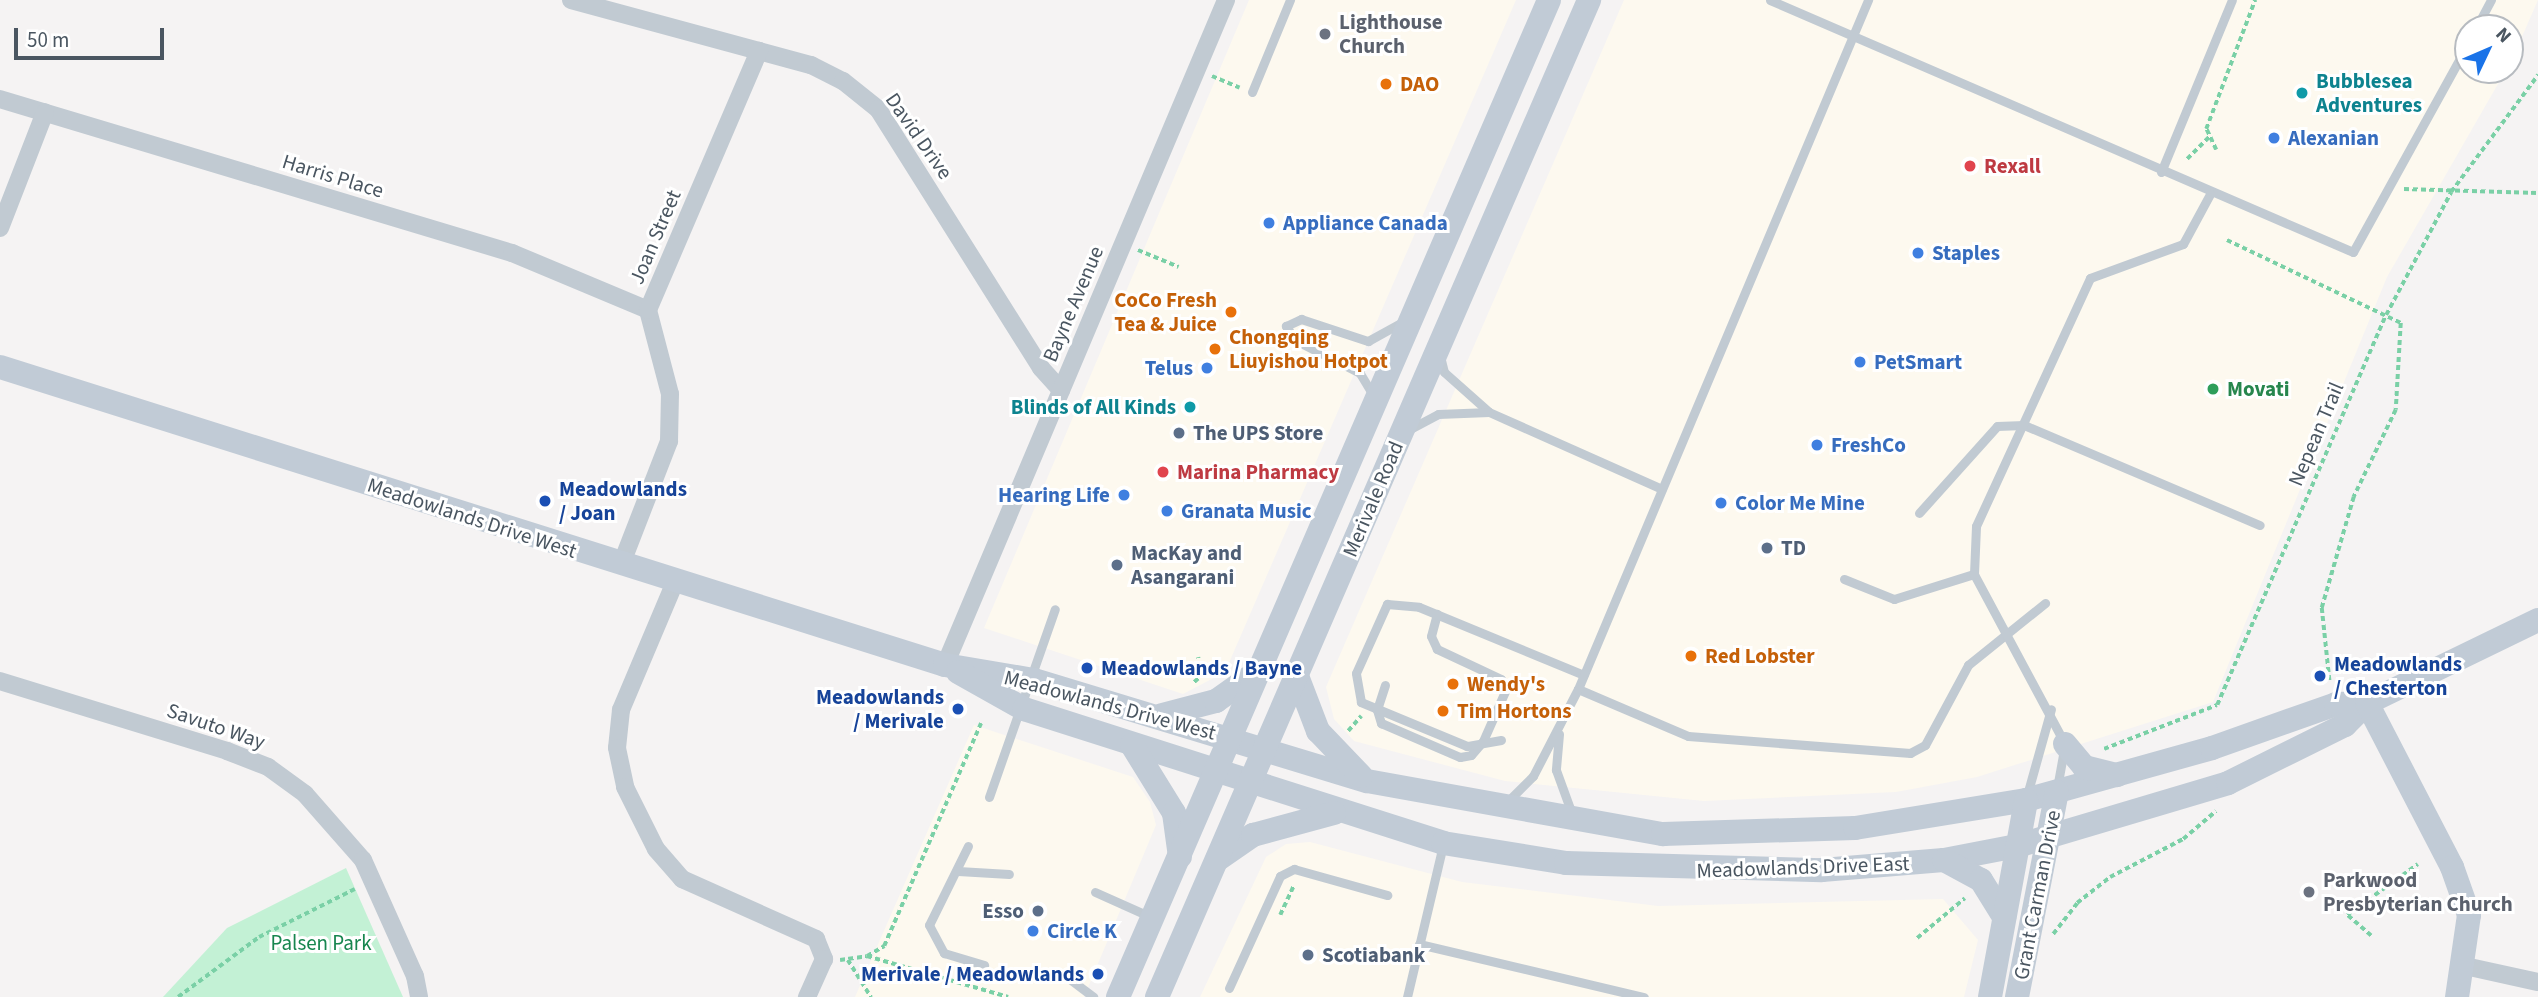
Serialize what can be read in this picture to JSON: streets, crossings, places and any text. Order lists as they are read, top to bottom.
{
  "streets": {
    "main road": [
      "Merivale Road",
      "Meadowlands Drive West",
      "Meadowlands Drive East",
      "Grant Carman Drive"
    ],
    "street": [
      "David Drive",
      "Harris Place",
      "Joan Street",
      "Bayne Avenue",
      "Savuto Way"
    ],
    "path": ["Nepean Trail"]
  },
  "crossings": [
    ["David Drive", "Joan Street"],
    ["David Drive", "Bayne Avenue"],
    ["Harris Place", "Joan Street"],
    ["Joan Street", "Meadowlands Drive West"],
    ["Bayne Avenue", "Meadowlands Drive West"],
    ["Merivale Road", "Meadowlands Drive West"],
    ["Merivale Road", "Meadowlands Drive East"],
    ["Meadowlands Drive West", "Meadowlands Drive East"],
    ["Meadowlands Drive East", "Grant Carman Drive"]
  ],
  "parks": ["Palsen Park"],
  "places": [
    "Lighthouse Church",
    "DAO",
    "Bubblesea Adventures",
    "Alexanian",
    "Rexall",
    "Appliance Canada",
    "Staples",
    "CoCo Fresh Tea & Juice",
    "Chongqing Liuyishou Hotpot",
    "PetSmart",
    "Telus",
    "Movati",
    "Blinds of All Kinds",
    "The UPS Store",
    "FreshCo",
    "Marina Pharmacy",
    "Hearing Life",
    "Meadowlands / Joan",
    "Color Me Mine",
    "Granata Music",
    "TD",
    "MacKay and Asangarani",
    "Red Lobster",
    "Meadowlands / Bayne",
    "Meadowlands / Chesterton",
    "Wendy's",
    "Meadowlands / Merivale",
    "Tim Hortons",
    "Parkwood Presbyterian Church",
    "Esso",
    "Circle K",
    "Scotiabank",
    "Merivale / Meadowlands"
  ],
  "scale_bar": "50 m",
  "north": "top right"
}
